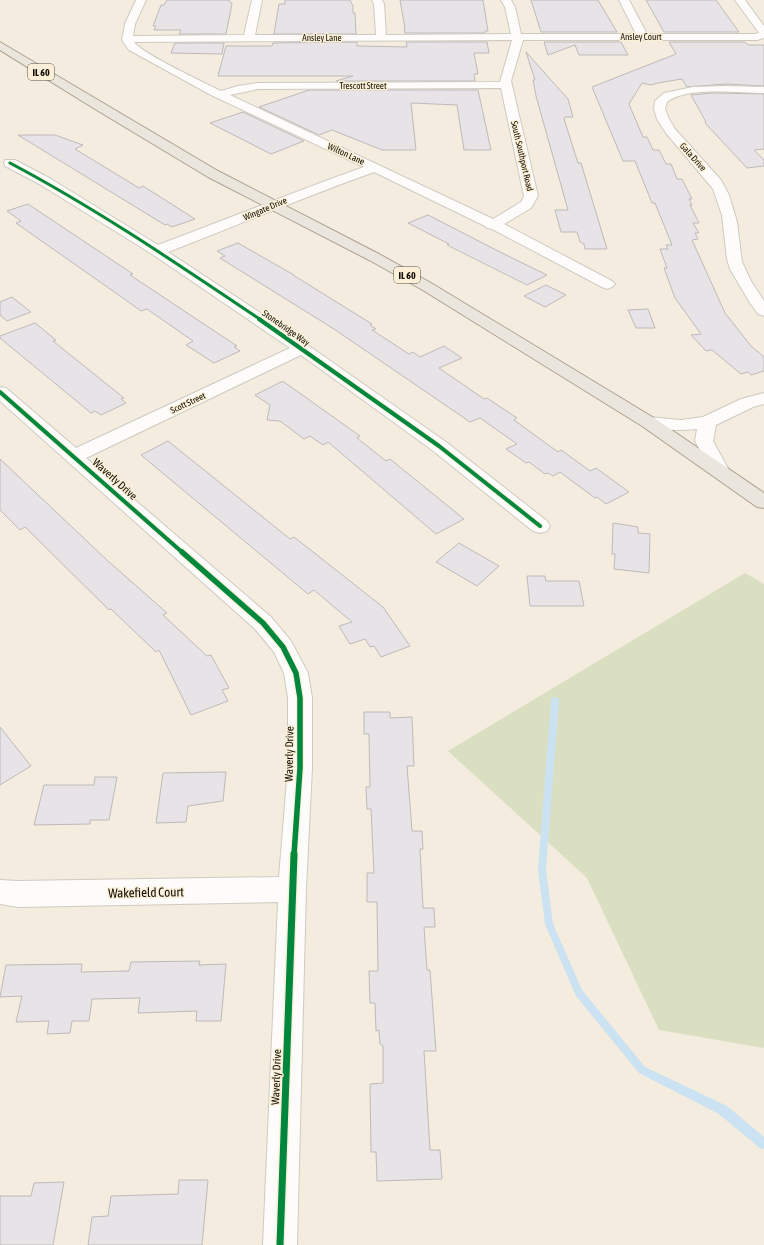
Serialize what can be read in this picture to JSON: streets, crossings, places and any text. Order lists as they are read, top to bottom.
{
  "streets": {
    "main road": ["IL 60"],
    "street": [
      "Ansley Court",
      "Ansley Lane",
      "Trescott Street",
      "Wilton Lane",
      "South Southport Road",
      "Gala Drive",
      "Wingate Drive",
      "Stonebridge Way",
      "Scott Street",
      "Waverly Drive",
      "Wakefield Court"
    ]
  },
  "crossings": [
    ["Ansley Court", "Ansley Lane"],
    ["Ansley Court", "South Southport Road"],
    ["Ansley Lane", "Wilton Lane"],
    ["Ansley Lane", "South Southport Road"],
    ["IL 60", "Wingate Drive"],
    ["Trescott Street", "Wilton Lane"],
    ["Trescott Street", "South Southport Road"],
    ["Wilton Lane", "South Southport Road"],
    ["Wilton Lane", "Wingate Drive"],
    ["Wingate Drive", "Stonebridge Way"],
    ["Stonebridge Way", "Scott Street"],
    ["Scott Street", "Waverly Drive"],
    ["Waverly Drive", "Wakefield Court"]
  ]
}
